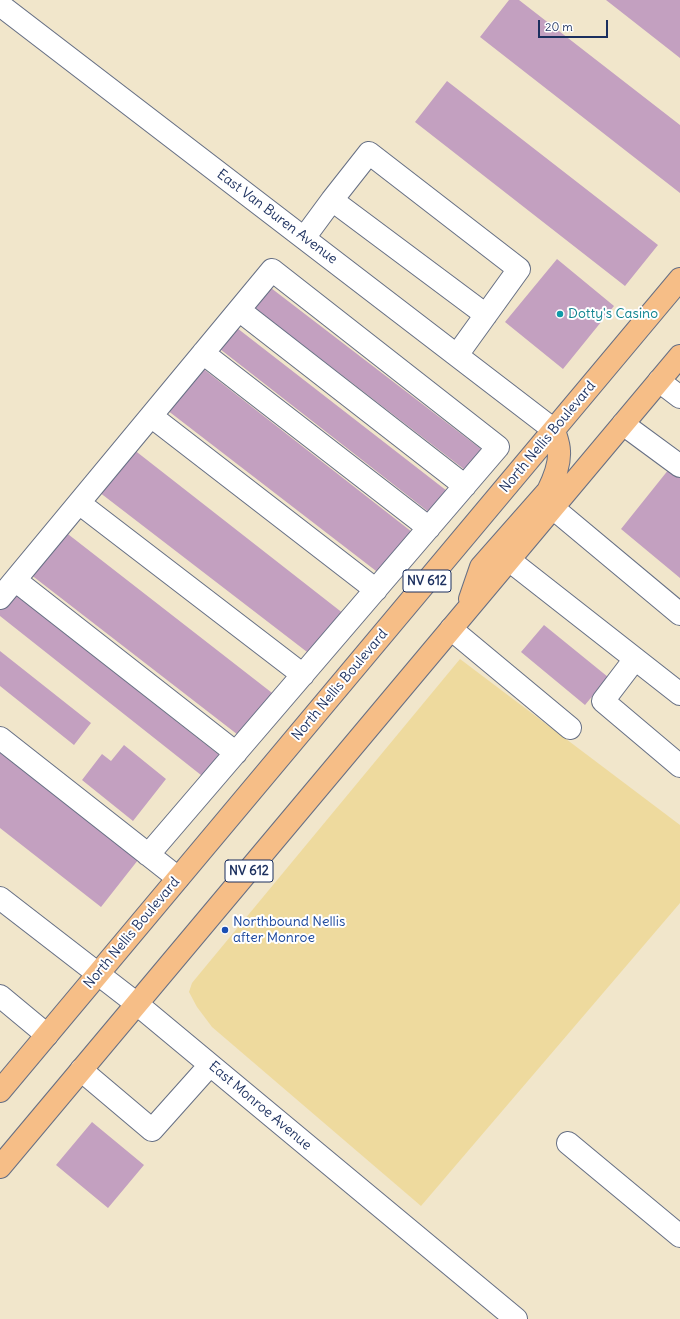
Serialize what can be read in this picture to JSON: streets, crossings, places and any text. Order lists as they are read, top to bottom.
{
  "streets": {
    "main road": ["North Nellis Boulevard", "NV 612"],
    "street": ["East Van Buren Avenue", "East Monroe Avenue"]
  },
  "crossings": [
    ["East Van Buren Avenue", "North Nellis Boulevard"],
    ["North Nellis Boulevard", "East Monroe Avenue"],
    ["NV 612", "East Monroe Avenue"]
  ],
  "places": ["Dotty's Casino", "Northbound Nellis after Monroe"],
  "scale_bar": "20 m"
}
